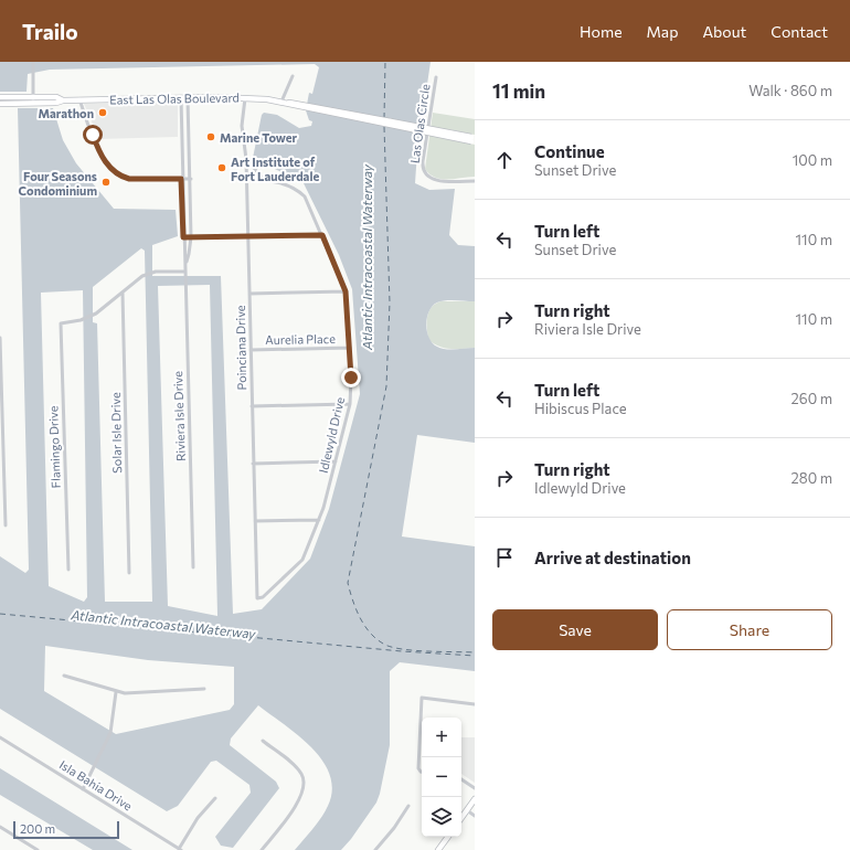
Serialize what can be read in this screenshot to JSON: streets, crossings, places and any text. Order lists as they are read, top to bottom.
{
  "streets": {
    "main road": ["East Las Olas Boulevard"],
    "street": [
      "Las Olas Circle",
      "Aurelia Place",
      "Poinciana Drive",
      "Riviera Isle Drive",
      "Solar Isle Drive",
      "Idlewyld Drive",
      "Flamingo Drive",
      "Isla Bahia Drive"
    ]
  },
  "crossings": [
    ["East Las Olas Boulevard", "Poinciana Drive"],
    ["East Las Olas Boulevard", "Riviera Isle Drive"],
    ["Aurelia Place", "Poinciana Drive"],
    ["Aurelia Place", "Idlewyld Drive"],
    ["Poinciana Drive", "Idlewyld Drive"],
    ["Solar Isle Drive", "Flamingo Drive"]
  ],
  "water": ["Atlantic Intracoastal Waterway"],
  "places": [
    "Marathon",
    "Marine Tower",
    "Art Institute of Fort Lauderdale",
    "Four Seasons Condominium"
  ],
  "scale_bar": "200 m",
  "page": {
    "header": "Trailo",
    "nav": [
      "Home",
      "Map",
      "About",
      "Contact"
    ],
    "heading": ["11 min", "Walk · 860 m"],
    "list": [
      ["Continue", "Sunset Drive", "100 m"],
      ["Turn left", "Sunset Drive", "110 m"],
      ["Turn right", "Riviera Isle Drive", "110 m"],
      ["Turn left", "Hibiscus Place", "260 m"],
      ["Turn right", "Idlewyld Drive", "280 m"],
      "Arrive at destination"
    ],
    "buttons": ["Save", "Share"],
    "map_buttons": ["+", "−"],
    "scale": "200 m"
  }
}
